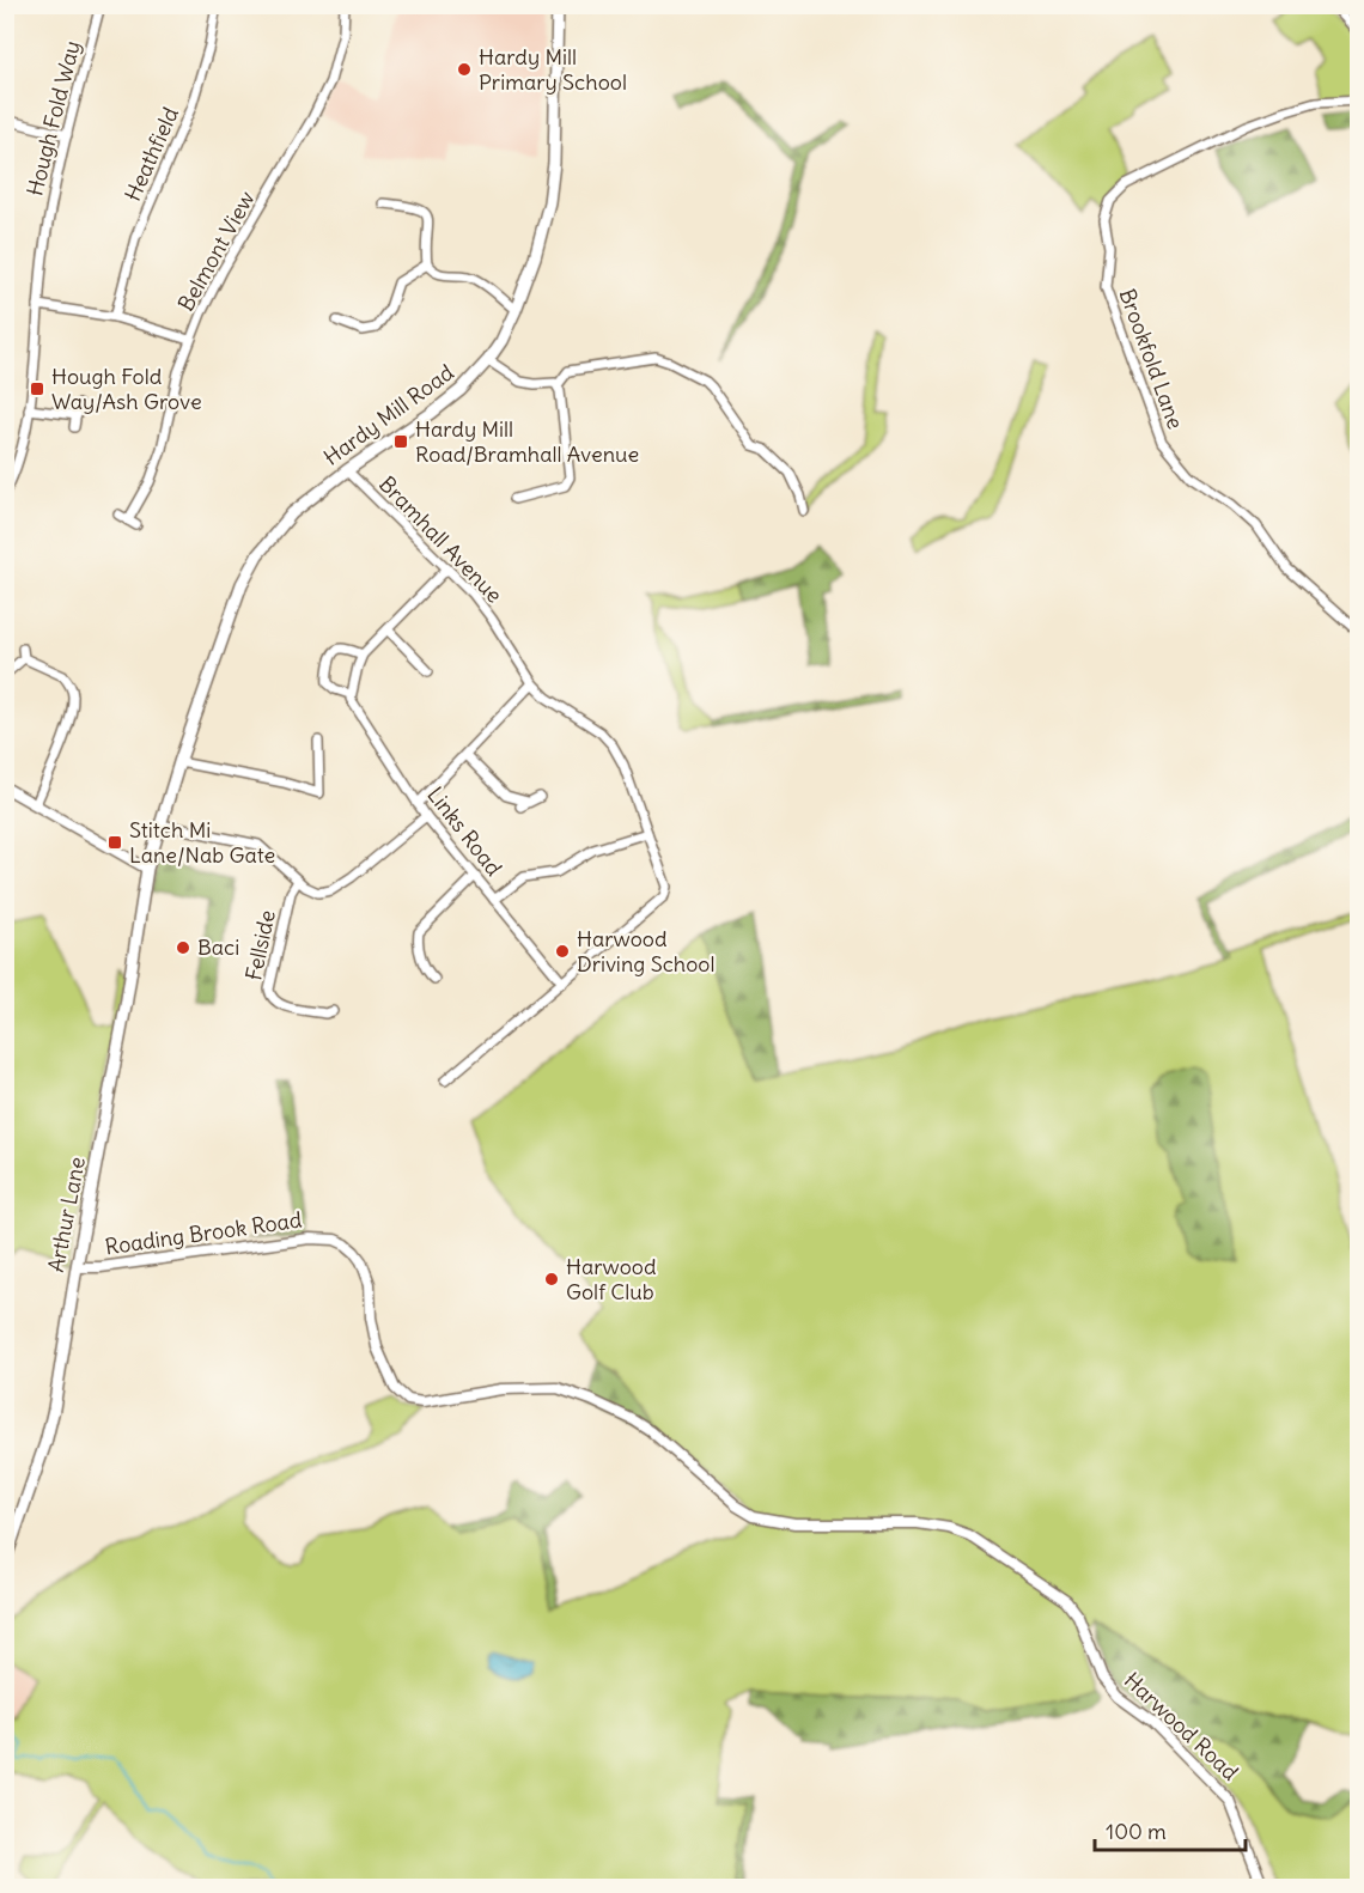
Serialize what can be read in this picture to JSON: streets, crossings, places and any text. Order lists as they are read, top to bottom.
{
  "streets": {
    "main road": ["Hardy Mill Road", "Arthur Lane"],
    "street": [
      "Hough Fold Way",
      "Heathfield",
      "Belmont View",
      "Brookfold Lane",
      "Bramhall Avenue",
      "Links Road",
      "Fellside",
      "Roading Brook Road",
      "Harwood Road"
    ]
  },
  "crossings": [
    ["Hardy Mill Road", "Bramhall Avenue"],
    ["Hardy Mill Road", "Arthur Lane"],
    ["Bramhall Avenue", "Links Road"],
    ["Arthur Lane", "Roading Brook Road"],
    ["Roading Brook Road", "Harwood Road"]
  ],
  "places": {
    "other": [
      "Hardy Mill Primary School",
      "Baci",
      "Harwood Driving School",
      "Harwood Golf Club"
    ],
    "transit": ["Hough Fold Way/Ash Grove", "Hardy Mill Road/Bramhall Avenue", "Stitch Mi Lane/Nab Gate"]
  },
  "scale_bar": "100 m"
}
